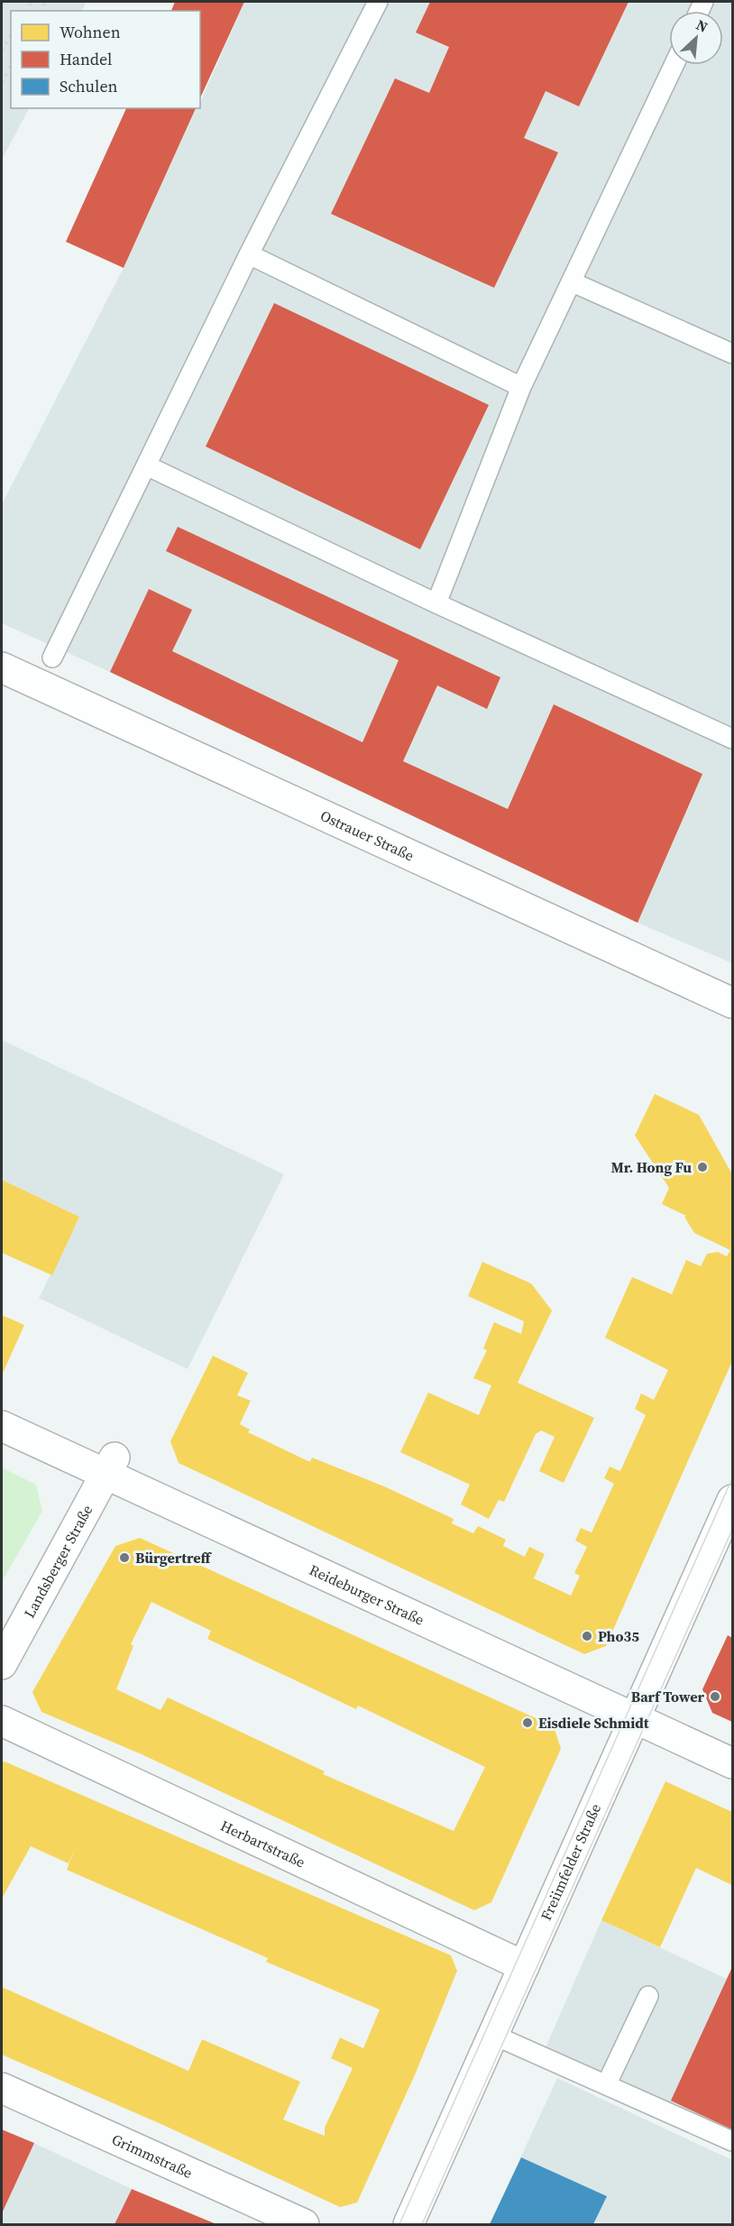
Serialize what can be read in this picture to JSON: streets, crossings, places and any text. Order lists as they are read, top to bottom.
{
  "streets": {
    "street": [
      "Ostrauer Straße",
      "Landsberger Straße",
      "Reideburger Straße",
      "Herbartstraße",
      "Freiimfelder Straße",
      "Grimmstraße"
    ]
  },
  "crossings": [
    ["Landsberger Straße", "Reideburger Straße"],
    ["Reideburger Straße", "Freiimfelder Straße"],
    ["Herbartstraße", "Freiimfelder Straße"]
  ],
  "places": [
    "Mr. Hong Fu",
    "Bürgertreff",
    "Pho35",
    "Barf Tower",
    "Eisdiele Schmidt"
  ],
  "legend": ["Wohnen", "Handel", "Schulen"],
  "north": "top right"
}
